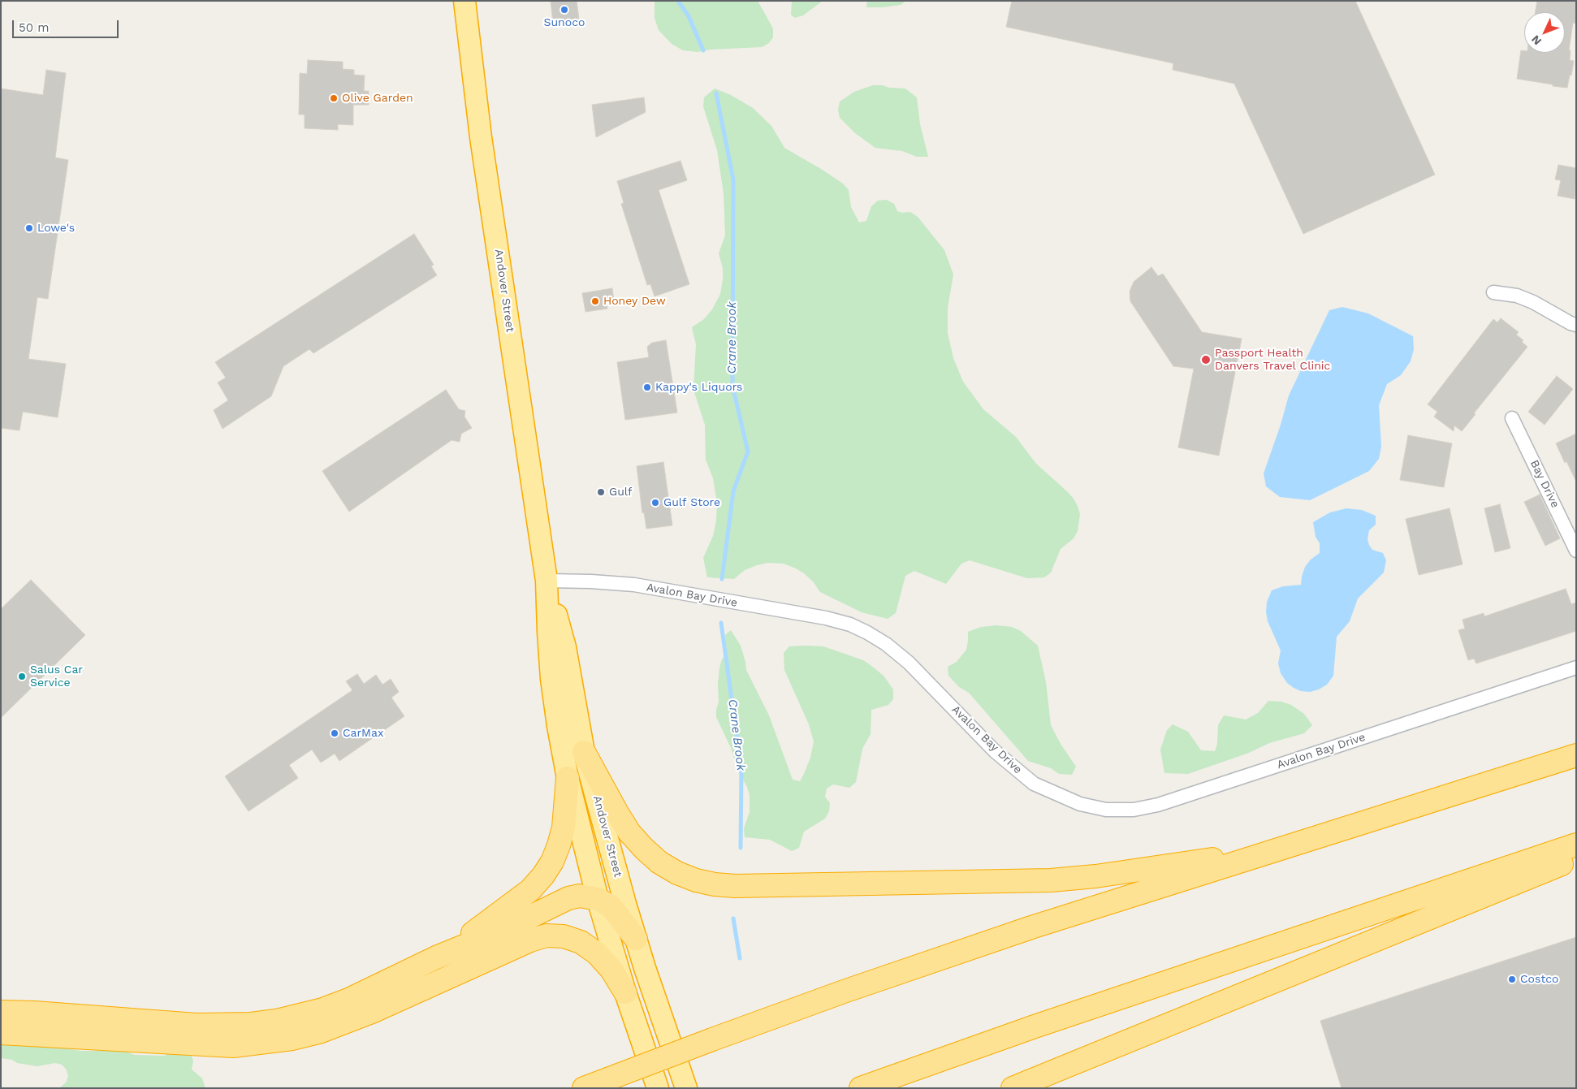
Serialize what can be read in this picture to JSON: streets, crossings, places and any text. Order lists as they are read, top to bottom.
{
  "streets": {
    "highway": ["Andover Street"],
    "street": ["Bay Drive", "Avalon Bay Drive"]
  },
  "crossings": [
    ["Andover Street", "Avalon Bay Drive"]
  ],
  "water": ["Crane Brook"],
  "places": [
    "Sunoco",
    "Olive Garden",
    "Lowe's",
    "Honey Dew",
    "Passport Health Danvers Travel Clinic",
    "Kappy's Liquors",
    "Gulf",
    "Gulf Store",
    "Salus Car Service",
    "CarMax",
    "Costco"
  ],
  "scale_bar": "50 m",
  "north": "bottom left"
}
